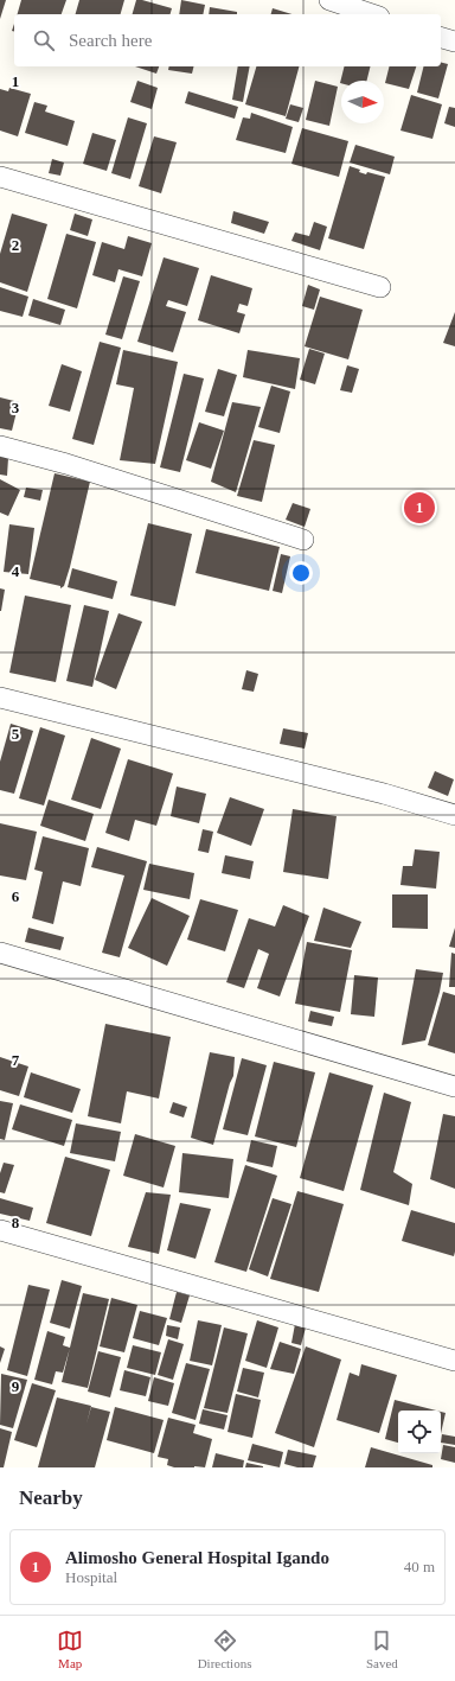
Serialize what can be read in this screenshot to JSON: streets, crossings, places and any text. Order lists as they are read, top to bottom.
{
  "north": "right",
  "page": {
    "search": "Search here",
    "pins": "1",
    "heading": "Nearby",
    "list": [
      {
        "mark": "1",
        "name": "Alimosho General Hospital Igando",
        "note": "Hospital",
        "value": "40 m"
      }
    ],
    "nav": ["Map", "Directions", "Saved"]
  },
  "grid": {
    "rows": [
      "1",
      "2",
      "3",
      "4",
      "5",
      "6",
      "7",
      "8",
      "9"
    ]
  }
}
